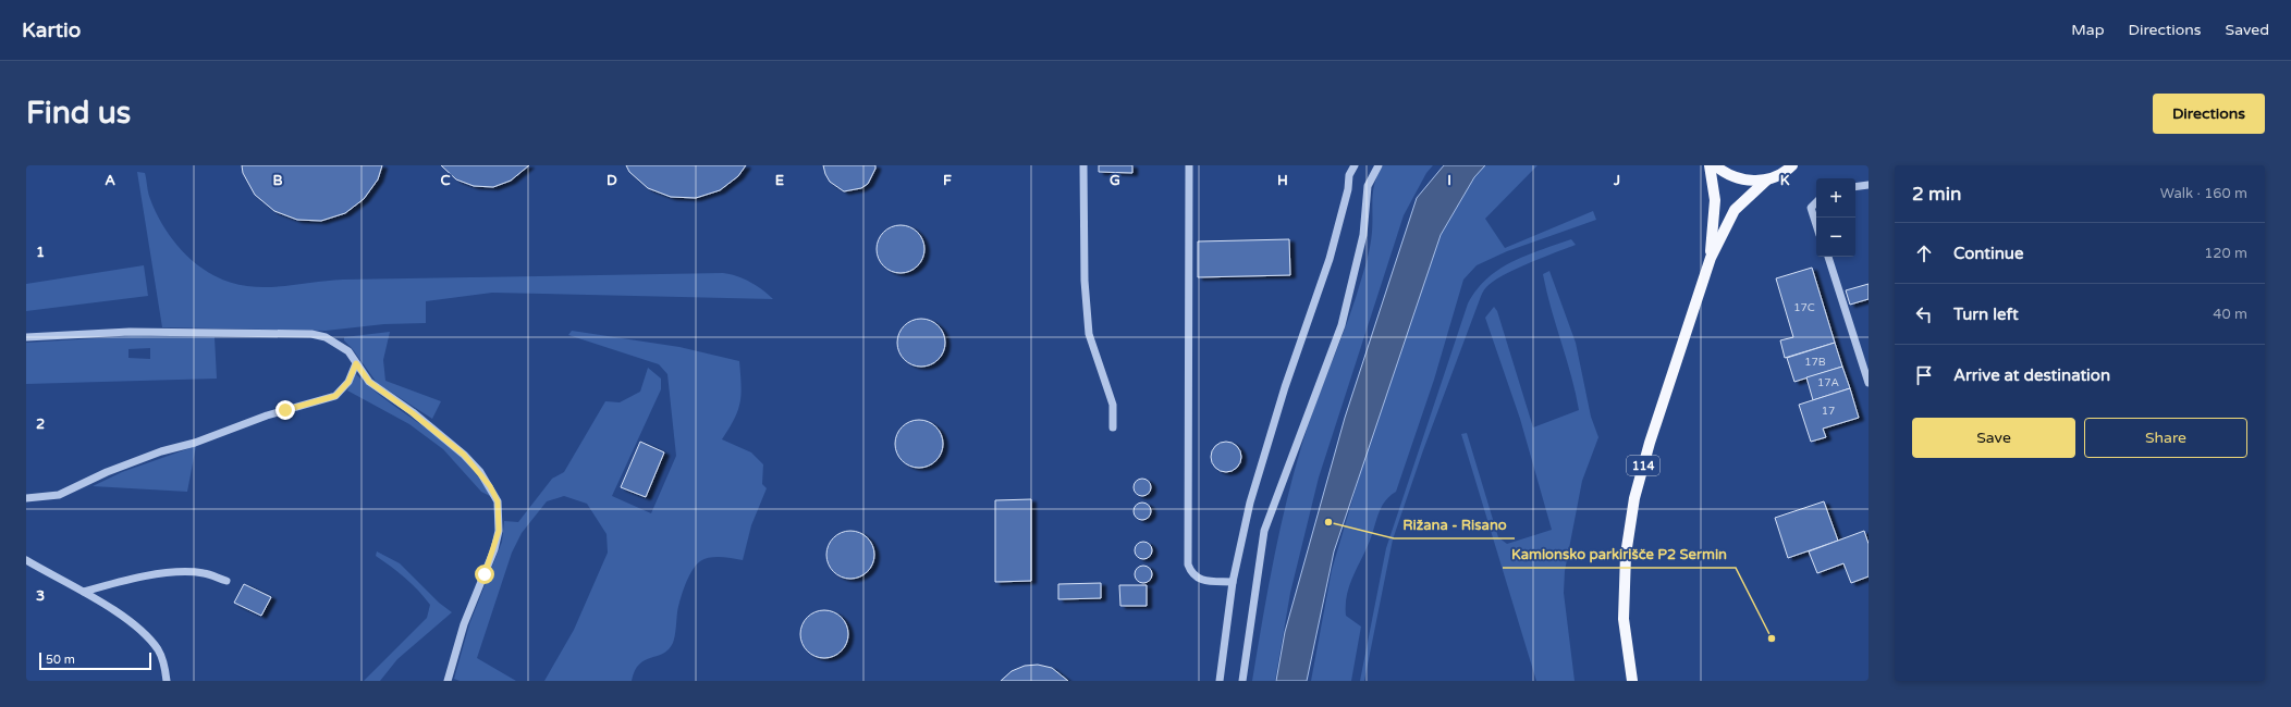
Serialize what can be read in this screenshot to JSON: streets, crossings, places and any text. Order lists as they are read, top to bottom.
{
  "streets": {
    "main road": ["114"]
  },
  "places": ["Rižana - Risano", "Kamionsko parkirišče P2 Sermin"],
  "house_numbers": [
    "17C",
    "17B",
    "17A",
    "17"
  ],
  "scale_bar": "50 m",
  "page": {
    "header": "Kartio",
    "nav": ["Map", "Directions", "Saved"],
    "buttons": [
      "Directions",
      ["Save", "Share"]
    ],
    "title": "Find us",
    "heading": ["2 min", "Walk · 160 m"],
    "map_buttons": ["+", "−"],
    "list": [
      ["Continue", "120 m"],
      ["Turn left", "40 m"],
      "Arrive at destination"
    ],
    "scale": "50 m"
  },
  "grid": {
    "columns": [
      "A",
      "B",
      "C",
      "D",
      "E",
      "F",
      "G",
      "H",
      "I",
      "J",
      "K"
    ],
    "rows": ["1", "2", "3"]
  }
}
